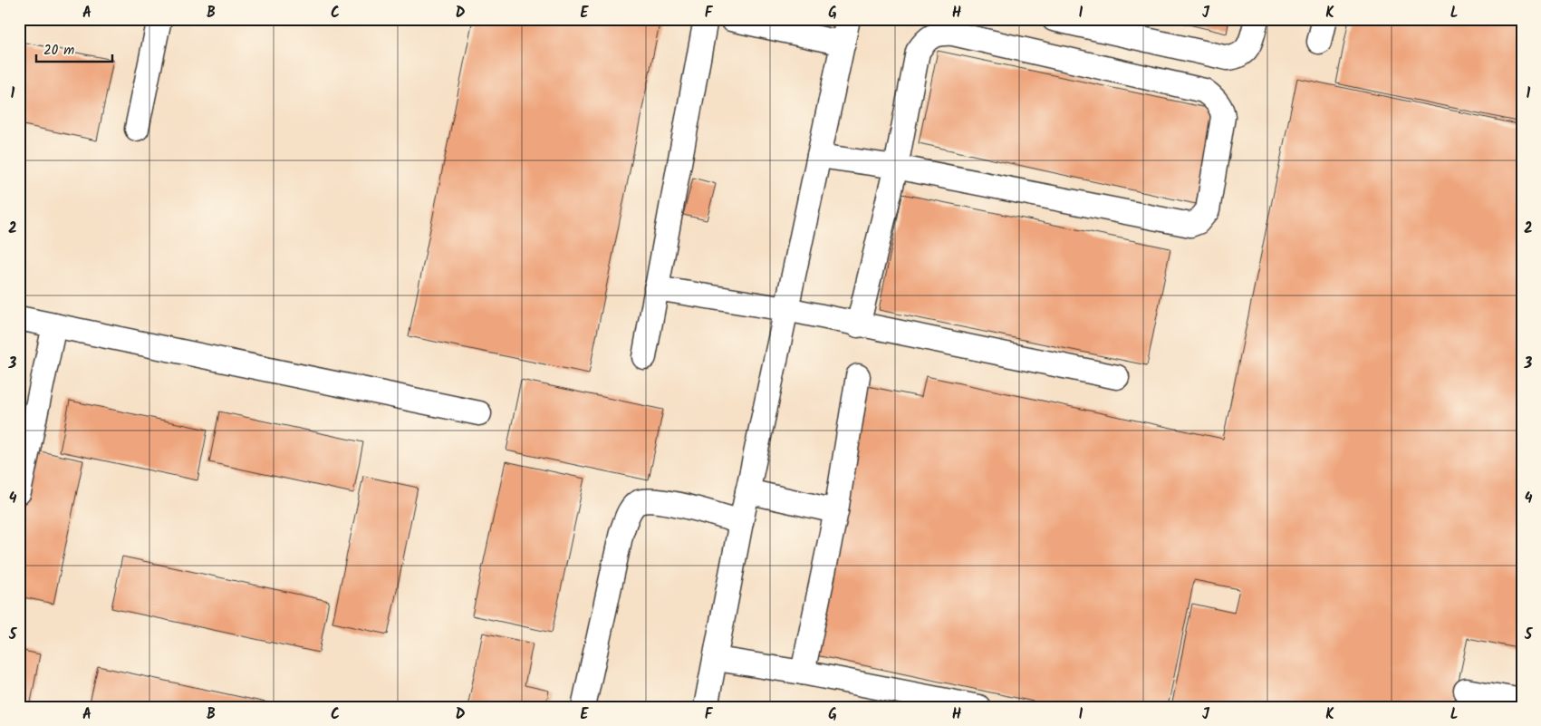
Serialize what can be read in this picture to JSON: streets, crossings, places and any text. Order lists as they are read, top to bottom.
{
  "scale_bar": "20 m",
  "grid": {
    "columns": [
      "A",
      "B",
      "C",
      "D",
      "E",
      "F",
      "G",
      "H",
      "I",
      "J",
      "K",
      "L"
    ],
    "rows": [
      "1",
      "2",
      "3",
      "4",
      "5"
    ]
  }
}
